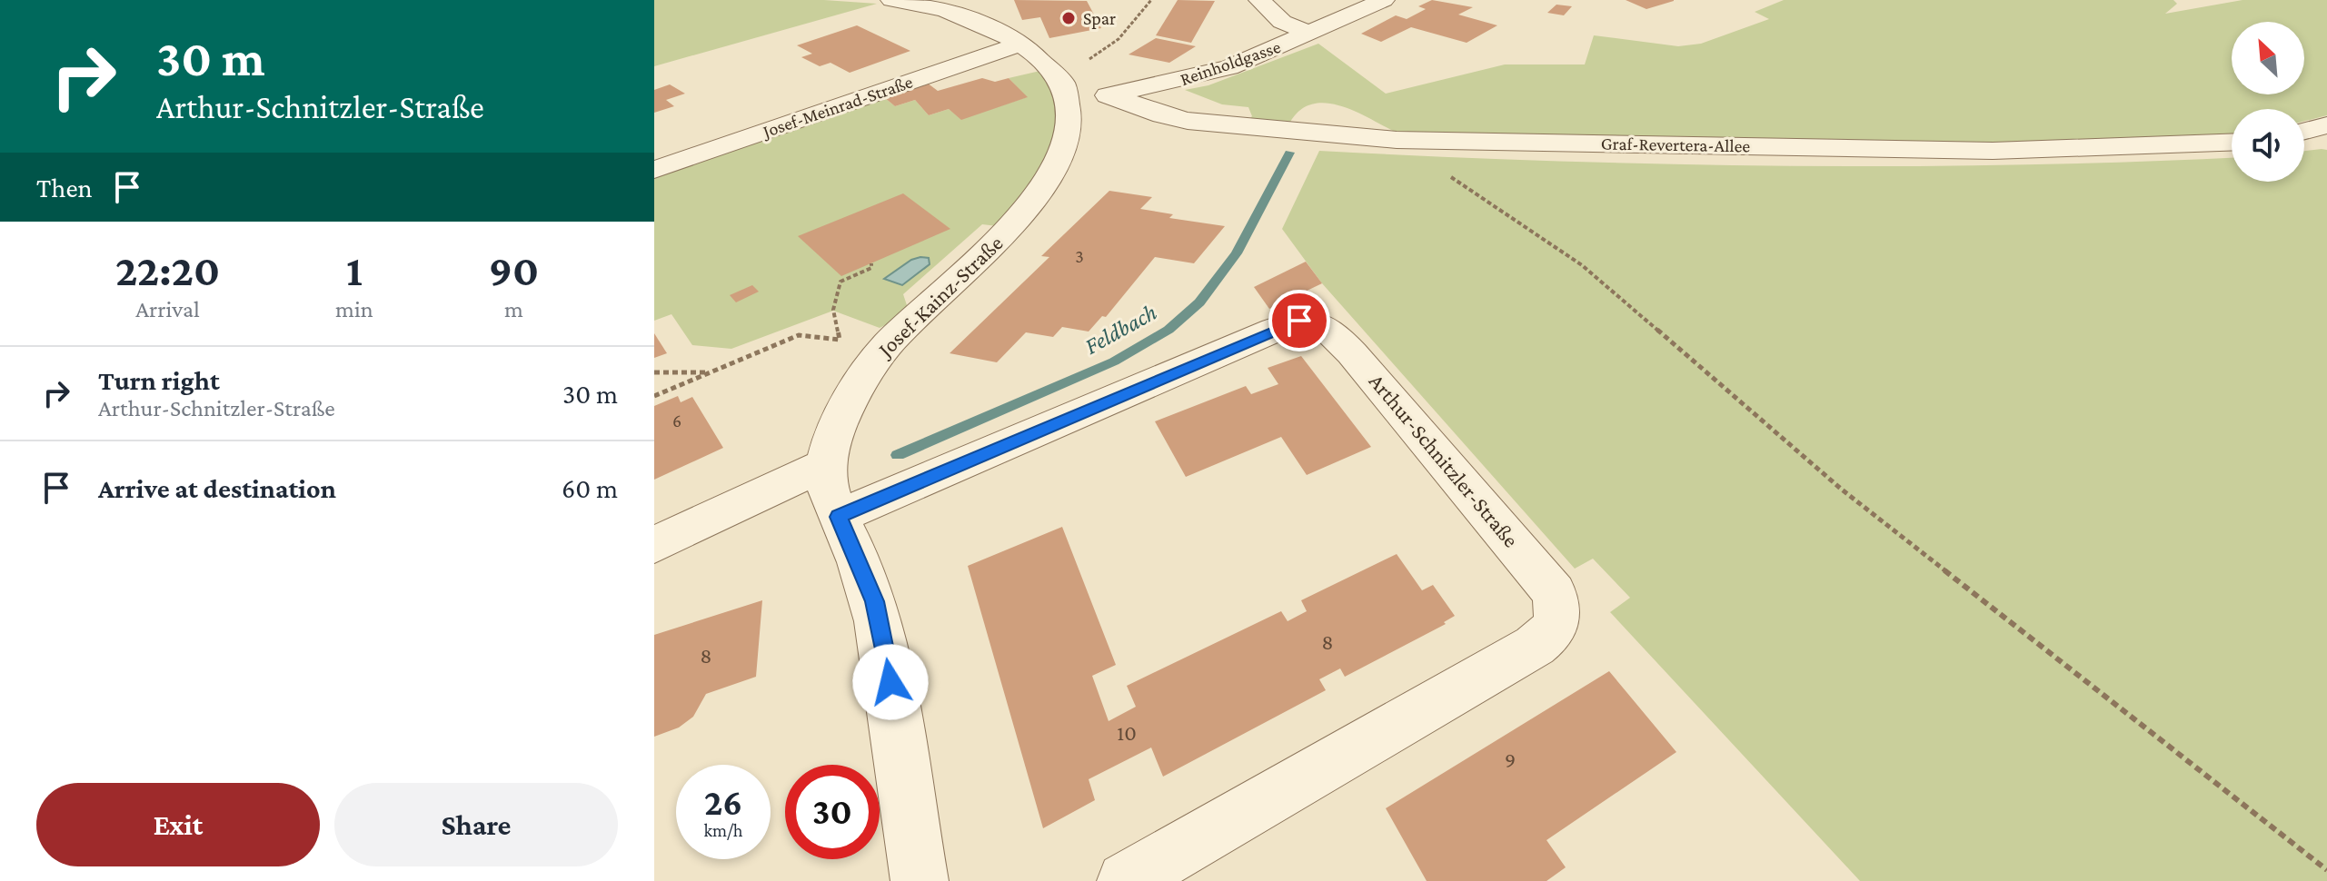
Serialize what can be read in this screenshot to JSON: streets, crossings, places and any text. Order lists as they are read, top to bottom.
{
  "streets": {
    "street": [
      "Reinholdgasse",
      "Josef-Meinrad-Straße",
      "Graf-Revertera-Allee",
      "Josef-Kainz-Straße",
      "Arthur-Schnitzler-Straße"
    ]
  },
  "crossings": [
    ["Reinholdgasse", "Graf-Revertera-Allee"],
    ["Reinholdgasse", "Josef-Kainz-Straße"],
    ["Josef-Kainz-Straße", "Arthur-Schnitzler-Straße"]
  ],
  "water": ["Feldbach"],
  "places": ["Spar"],
  "house_numbers": [
    "3",
    "6",
    "8",
    "8",
    "10",
    "9"
  ],
  "north": "top left",
  "page": {
    "turn": ["30 m", "Arthur-Schnitzler-Straße"],
    "then": "Then",
    "eta": [
      "22:20",
      "Arrival",
      "1",
      "min",
      "90",
      "m"
    ],
    "list": [
      {
        "name": "Turn right",
        "note": "Arthur-Schnitzler-Straße",
        "value": "30 m"
      },
      {
        "name": "Arrive at destination",
        "value": "60 m"
      }
    ],
    "speed": "26 km/h",
    "limit": "30",
    "buttons": ["Exit", "Share"]
  }
}
